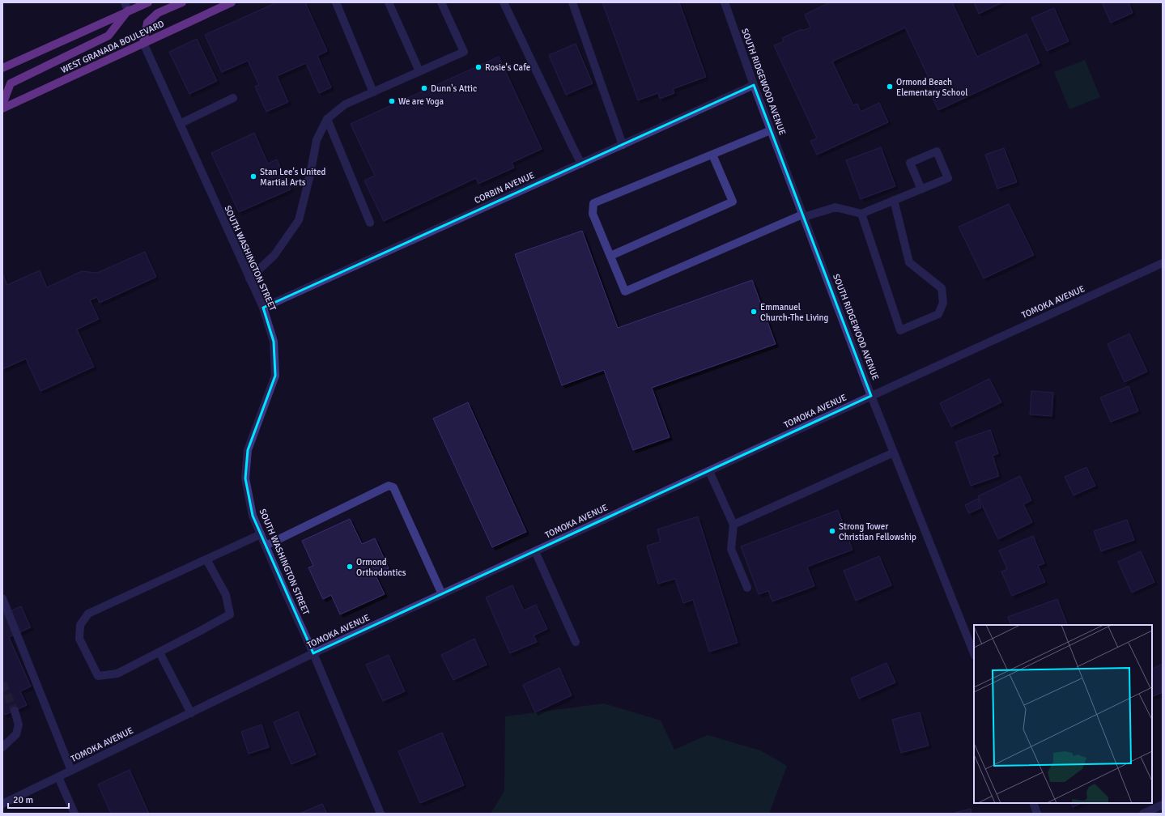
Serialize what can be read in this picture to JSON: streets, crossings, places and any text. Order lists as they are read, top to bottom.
{
  "streets": {
    "main road": ["WEST GRANADA BOULEVARD"],
    "street": [
      "SOUTH RIDGEWOOD AVENUE",
      "CORBIN AVENUE",
      "SOUTH WASHINGTON STREET",
      "TOMOKA AVENUE"
    ]
  },
  "crossings": [
    ["WEST GRANADA BOULEVARD", "SOUTH WASHINGTON STREET"],
    ["SOUTH RIDGEWOOD AVENUE", "CORBIN AVENUE"],
    ["SOUTH RIDGEWOOD AVENUE", "TOMOKA AVENUE"],
    ["CORBIN AVENUE", "SOUTH WASHINGTON STREET"],
    ["SOUTH WASHINGTON STREET", "TOMOKA AVENUE"]
  ],
  "places": [
    "Rosie's Cafe",
    "Ormond Beach Elementary School",
    "Dunn's Attic",
    "We are Yoga",
    "Stan Lee's United Martial Arts",
    "Emmanuel Church-The Living",
    "Strong Tower Christian Fellowship",
    "Ormond Orthodontics"
  ],
  "scale_bar": "20 m"
}
